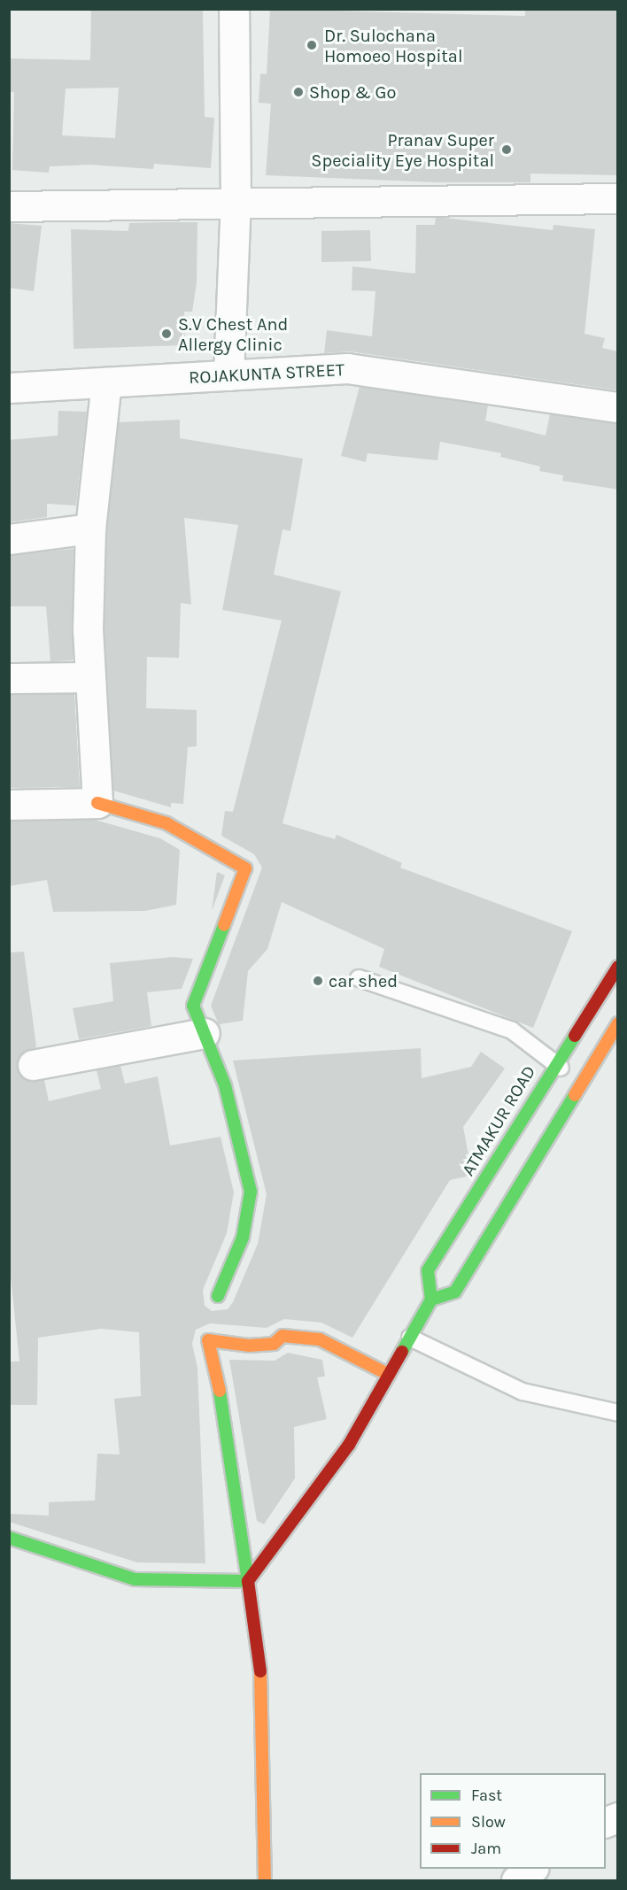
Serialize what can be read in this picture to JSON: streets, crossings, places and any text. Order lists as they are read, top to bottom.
{
  "streets": {
    "main road": ["ATMAKUR ROAD"],
    "street": ["ROJAKUNTA STREET"]
  },
  "places": [
    "Dr. Sulochana Homoeo Hospital",
    "Shop & Go",
    "Pranav Super Speciality Eye Hospital",
    "S.V Chest And Allergy Clinic",
    "car shed"
  ],
  "legend": ["Fast", "Slow", "Jam"]
}
